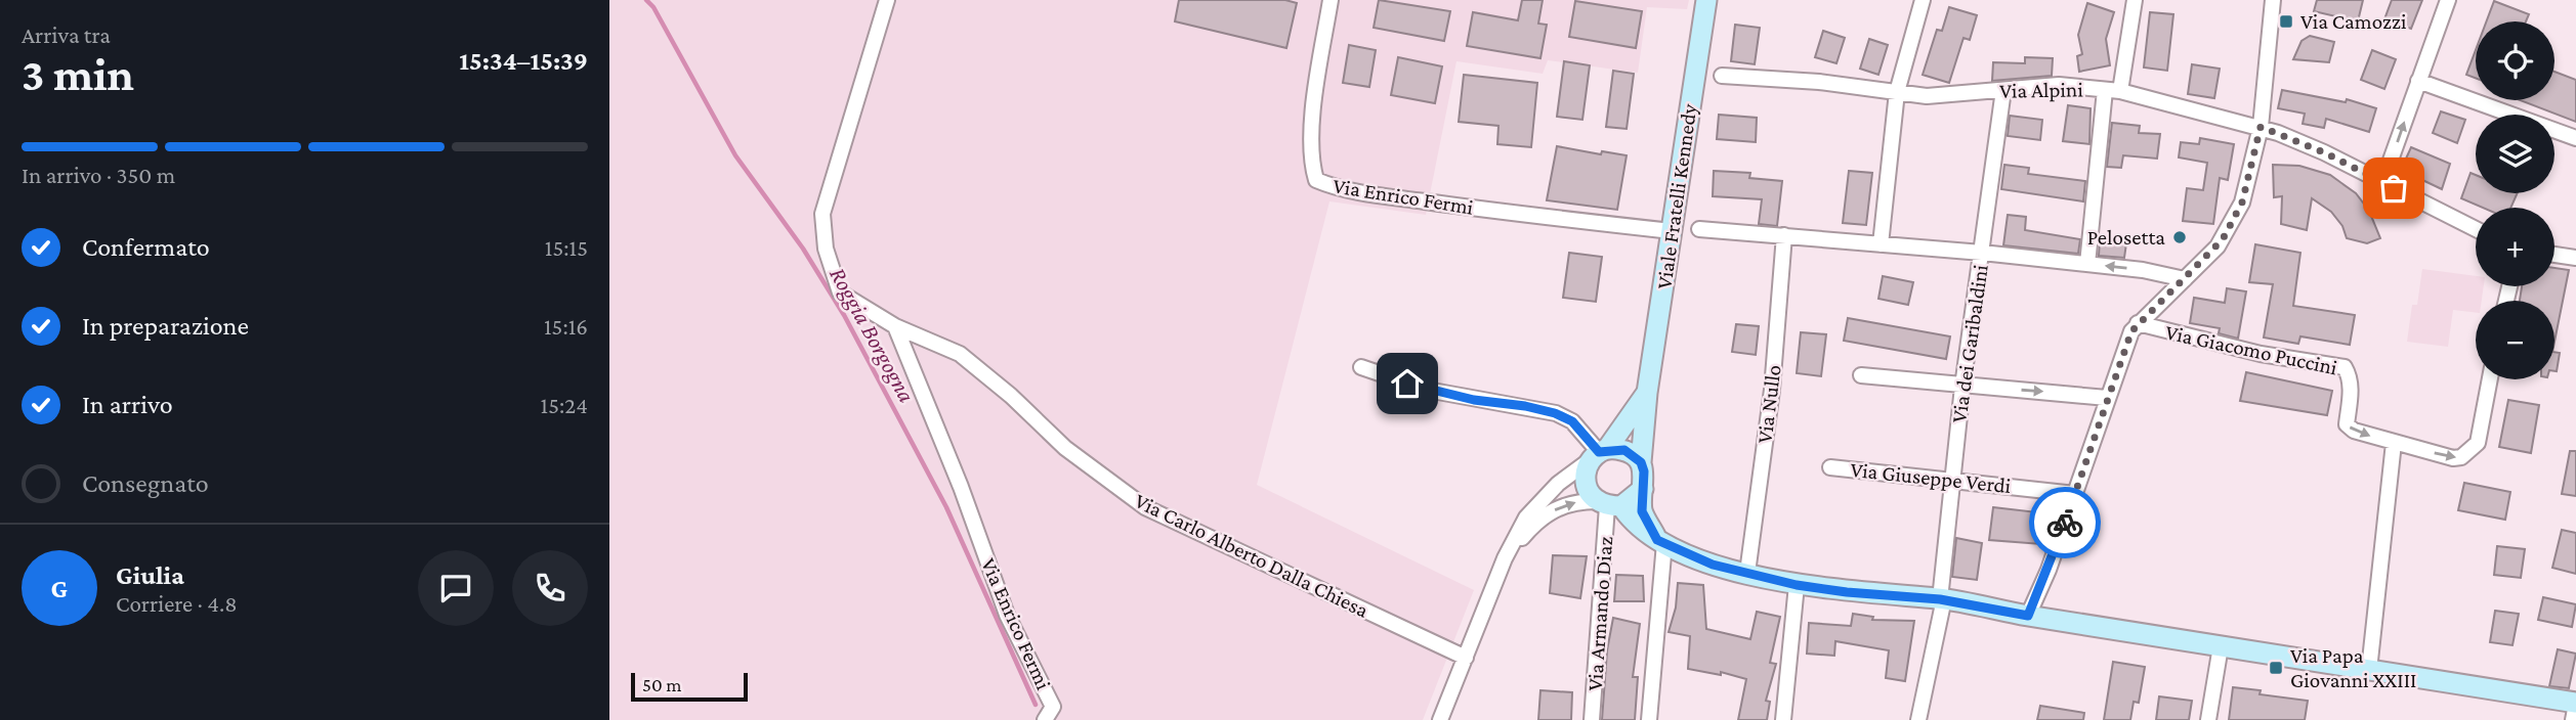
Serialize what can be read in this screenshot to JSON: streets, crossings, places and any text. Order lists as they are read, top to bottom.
{
  "streets": {
    "street": [
      "Via Alpini",
      "Via Enrico Fermi",
      "Viale Fratelli Kennedy",
      "Via dei Garibaldini",
      "Via Giacomo Puccini",
      "Via Nullo",
      "Via Giuseppe Verdi",
      "Via Carlo Alberto Dalla Chiesa",
      "Via Armando Diaz"
    ]
  },
  "crossings": [
    ["Via Alpini", "Via dei Garibaldini"],
    ["Via Enrico Fermi", "Viale Fratelli Kennedy"],
    ["Via Enrico Fermi", "Via Carlo Alberto Dalla Chiesa"],
    ["Viale Fratelli Kennedy", "Via Armando Diaz"],
    ["Via dei Garibaldini", "Via Giuseppe Verdi"]
  ],
  "one_way": ["Via Giacomo Puccini"],
  "water": ["Roggia Borgogna"],
  "places": {
    "transit": ["Via Camozzi", "Via Papa Giovanni XXIII"],
    "other": ["Pelosetta"]
  },
  "scale_bar": "50 m",
  "page": {
    "heading": ["3 min", "Arriva tra", "15:34–15:39"],
    "panel": ["Giulia", "Corriere · 4.8"],
    "map_buttons": ["+", "−"],
    "bar": "In arrivo · 350 m",
    "list": [
      ["Confermato", "15:15"],
      ["In preparazione", "15:16"],
      ["In arrivo", "15:24"],
      "Consegnato"
    ],
    "round": "G",
    "scale": "50 m"
  }
}
